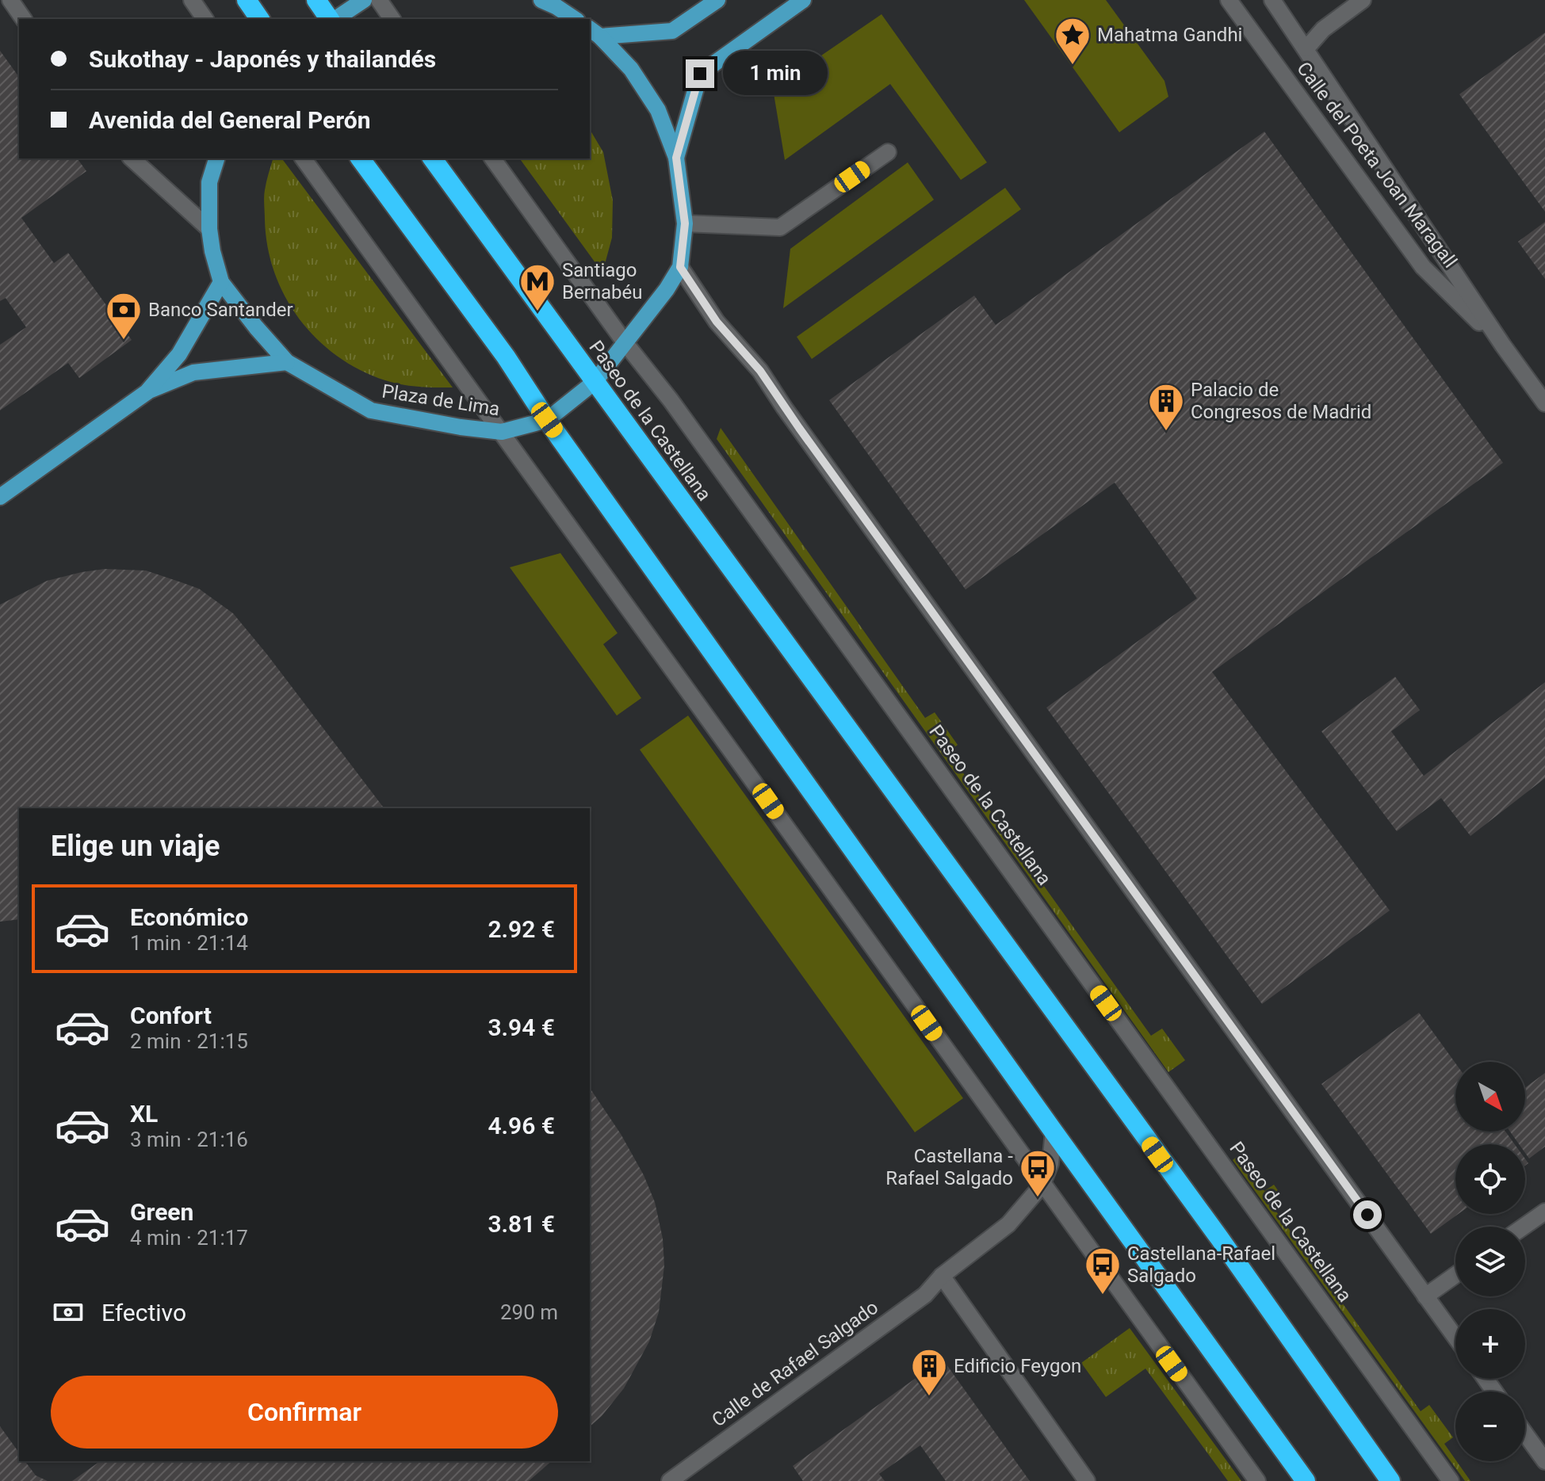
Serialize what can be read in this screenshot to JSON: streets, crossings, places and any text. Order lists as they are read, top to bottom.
{
  "streets": {
    "highway": ["Paseo de la Castellana"],
    "main road": ["Plaza de Lima"],
    "street": ["Calle del Poeta Joan Maragall", "Calle de Rafael Salgado"]
  },
  "crossings": [
    ["Plaza de Lima", "Paseo de la Castellana"]
  ],
  "places": {
    "place": ["Mahatma Gandhi"],
    "metro station": ["Santiago Bernabéu"],
    "bank": ["Banco Santander"],
    "building": ["Palacio de Congresos de Madrid", "Edificio Feygon"],
    "bus stop": ["Castellana - Rafael Salgado", "Castellana-Rafael Salgado"]
  },
  "north": "bottom right",
  "page": {
    "banner": ["Sukothay - Japonés y thailandés", "Avenida del General Perón"],
    "bubble": "1 min",
    "heading": "Elige un viaje",
    "list": [
      {
        "name": "Económico",
        "note": "1 min · 21:14",
        "value": "2.92 €"
      },
      {
        "name": "Confort",
        "note": "2 min · 21:15",
        "value": "3.94 €"
      },
      {
        "name": "XL",
        "note": "3 min · 21:16",
        "value": "4.96 €"
      },
      {
        "name": "Green",
        "note": "4 min · 21:17",
        "value": "3.81 €"
      }
    ],
    "map_buttons": ["+", "−"],
    "pay": ["Efectivo", "290 m"],
    "buttons": "Confirmar"
  }
}
